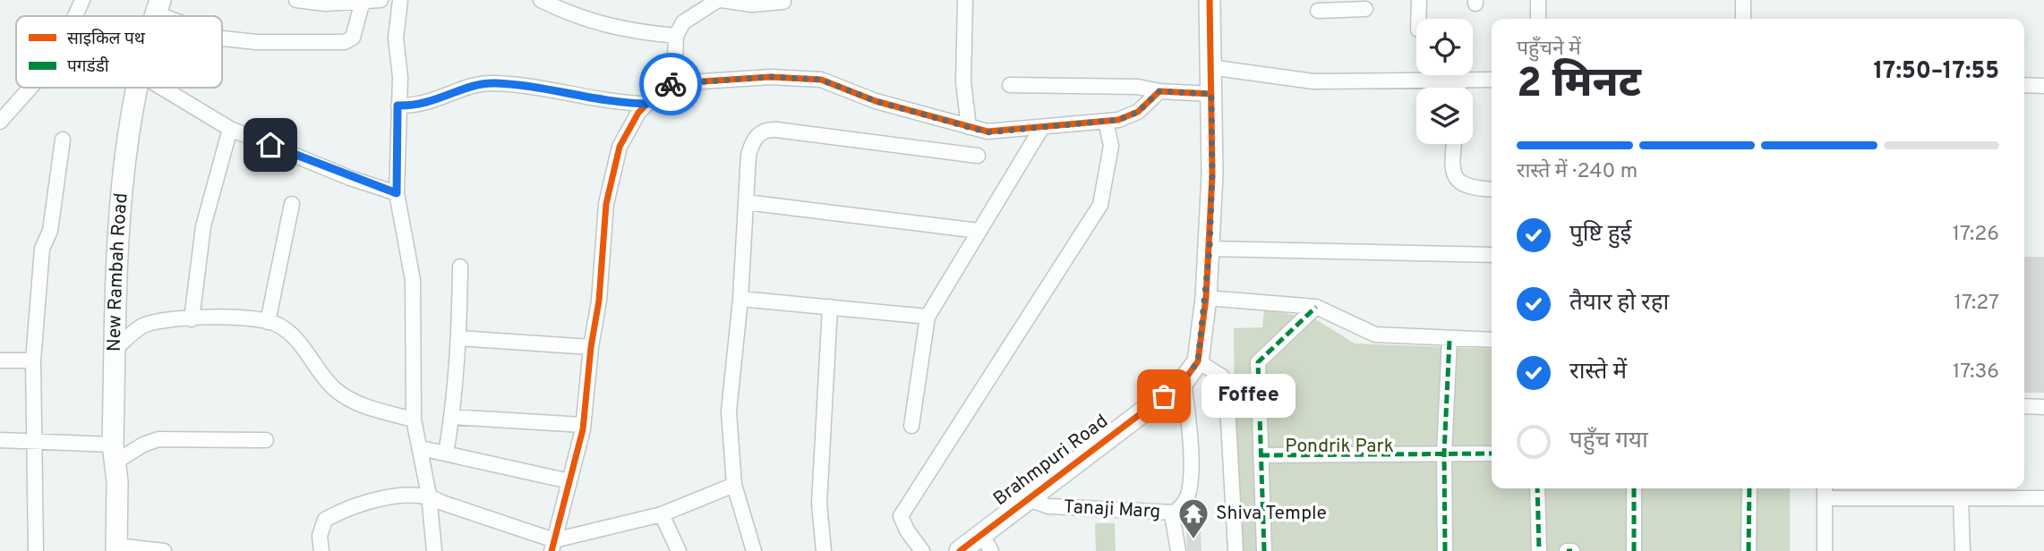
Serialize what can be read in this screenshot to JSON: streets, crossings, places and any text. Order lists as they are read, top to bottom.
{
  "streets": {
    "street": ["New Rambah Road", "Brahmpuri Road", "Tanaji Marg"]
  },
  "crossings": [
    ["Brahmpuri Road", "Tanaji Marg"]
  ],
  "parks": ["Pondrik Park"],
  "places": {
    "other": ["Foffee"],
    "temple": ["Shiva Temple"]
  },
  "legend": ["साइकिल पथ", "पगडंडी"],
  "page": {
    "heading": ["2 मिनट", "पहुँचने में", "17:50–17:55"],
    "bar": "रास्ते में · 240 m",
    "list": [
      ["पुष्टि हुई", "17:26"],
      ["तैयार हो रहा", "17:27"],
      ["रास्ते में", "17:36"],
      "पहुँच गया"
    ],
    "bubble": "Foffee"
  }
}
